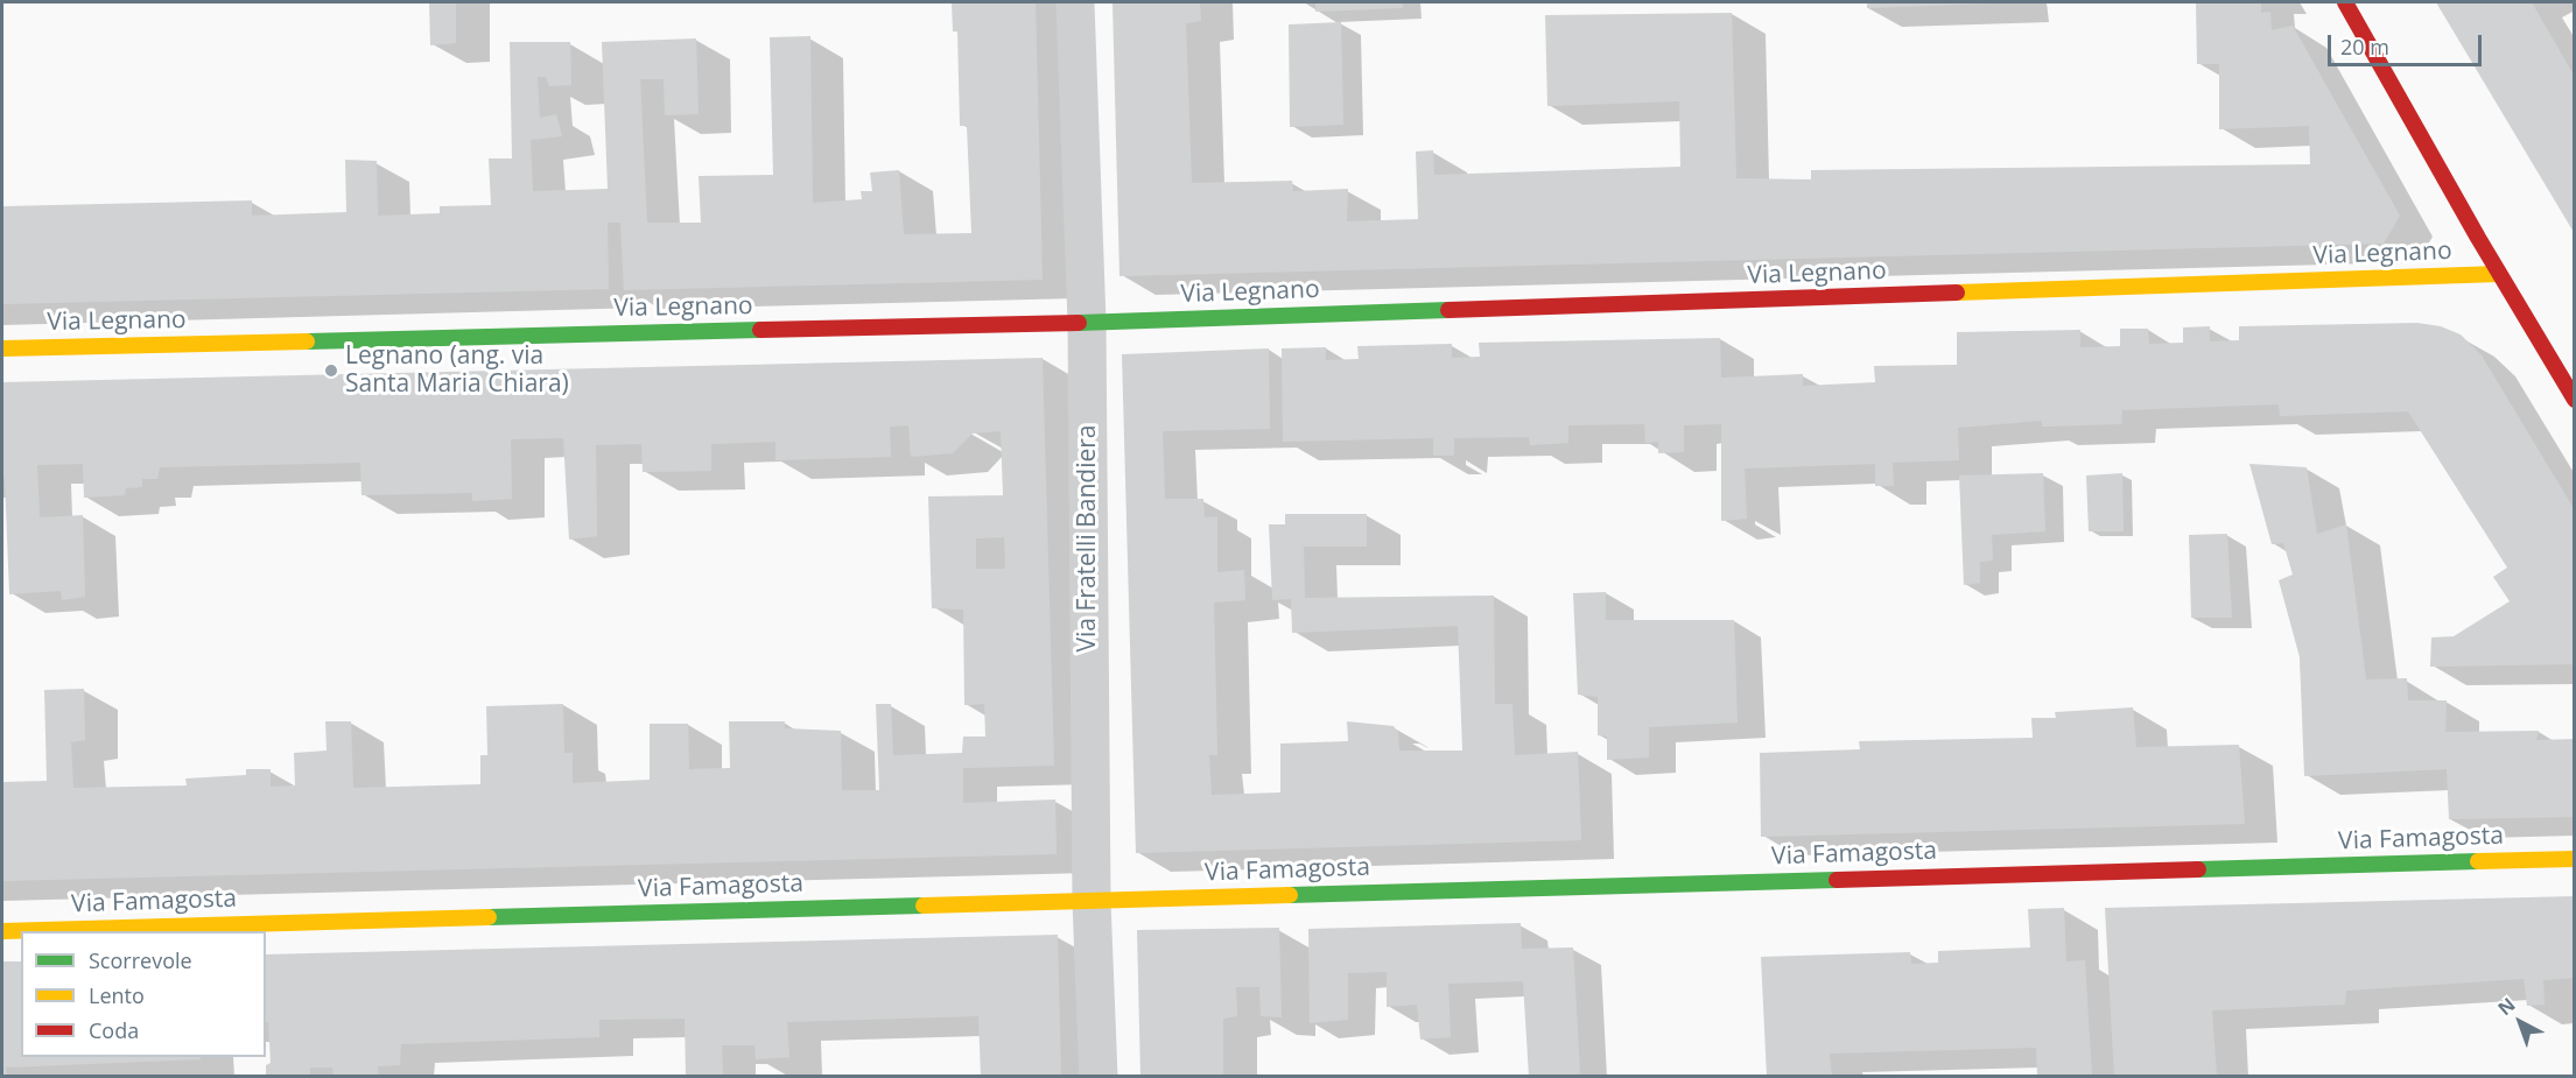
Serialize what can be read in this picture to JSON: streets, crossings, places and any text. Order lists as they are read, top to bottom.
{
  "streets": {
    "street": ["Via Legnano", "Via Fratelli Bandiera", "Via Famagosta"]
  },
  "crossings": [
    ["Via Legnano", "Via Fratelli Bandiera"],
    ["Via Fratelli Bandiera", "Via Famagosta"]
  ],
  "places": ["Legnano (ang. via Santa Maria Chiara)"],
  "legend": ["Scorrevole", "Lento", "Coda"],
  "scale_bar": "20 m",
  "north": "top left"
}
